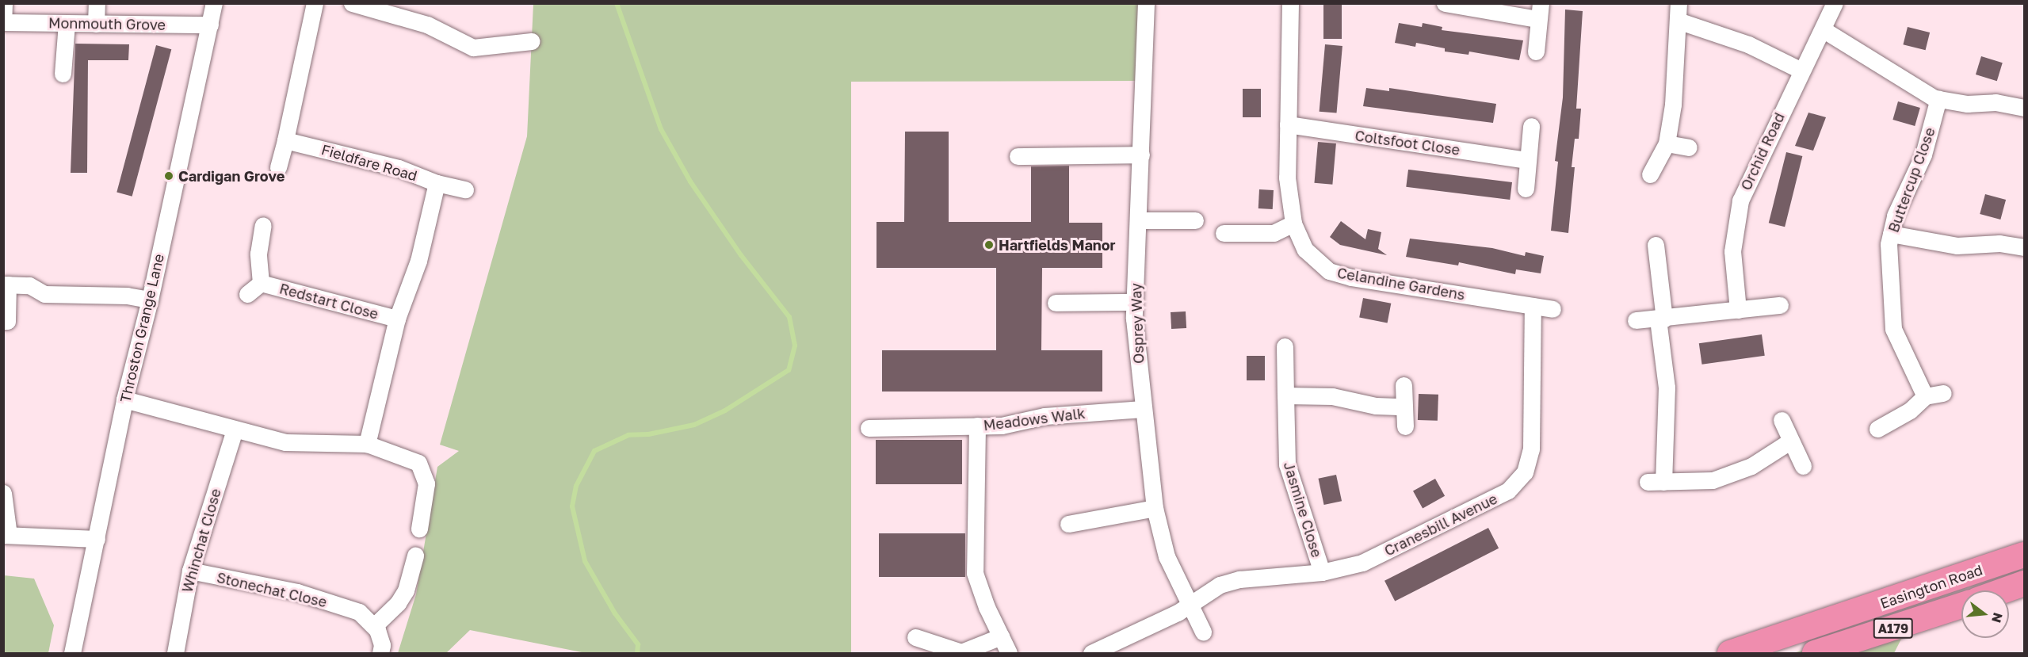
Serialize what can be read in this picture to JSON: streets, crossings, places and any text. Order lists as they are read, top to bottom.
{
  "streets": {
    "highway": ["Easington Road", "A179"],
    "street": [
      "Monmouth Grove",
      "Coltsfoot Close",
      "Orchid Road",
      "Fieldfare Road",
      "Buttercup Close",
      "Celandine Gardens",
      "Redstart Close",
      "Osprey Way",
      "Throston Grange Lane",
      "Meadows Walk",
      "Jasmine Close",
      "Cranesbill Avenue",
      "Whinchat Close",
      "Stonechat Close"
    ]
  },
  "crossings": [
    ["Monmouth Grove", "Throston Grange Lane"],
    ["Coltsfoot Close", "Celandine Gardens"],
    ["Fieldfare Road", "Redstart Close"],
    ["Celandine Gardens", "Cranesbill Avenue"],
    ["Osprey Way", "Meadows Walk"],
    ["Osprey Way", "Cranesbill Avenue"],
    ["Jasmine Close", "Cranesbill Avenue"],
    ["Whinchat Close", "Stonechat Close"]
  ],
  "places": ["Cardigan Grove", "Hartfields Manor"],
  "north": "right"
}
